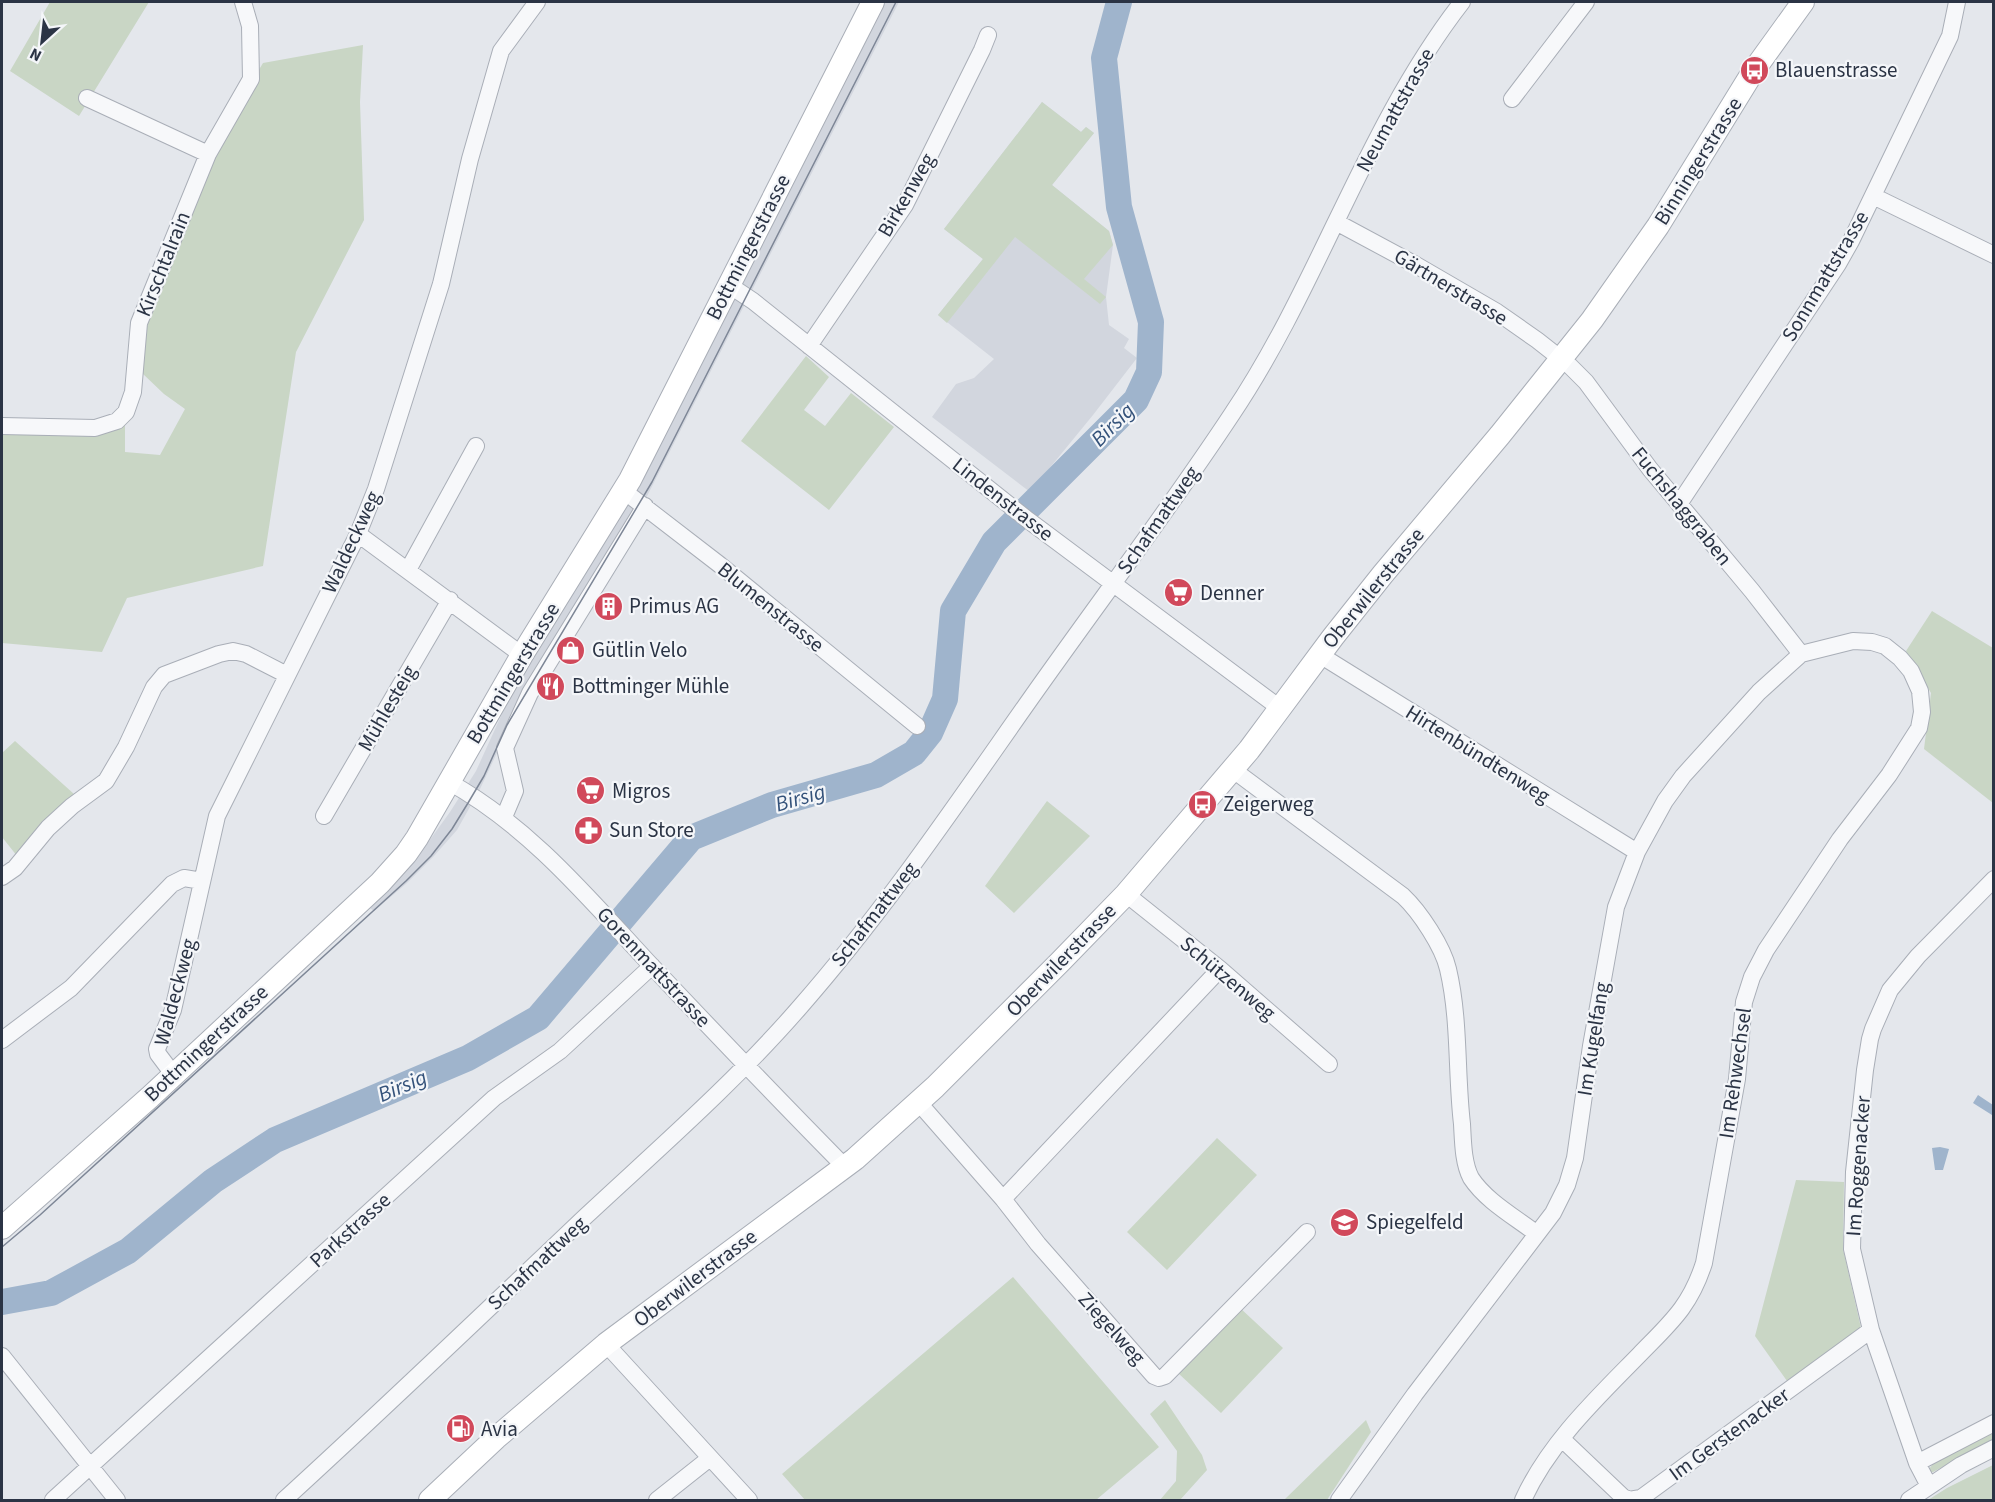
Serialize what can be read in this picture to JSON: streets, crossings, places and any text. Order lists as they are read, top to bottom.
{
  "streets": {
    "main road": ["Binningerstrasse", "Bottmingerstrasse", "Oberwilerstrasse"],
    "street": [
      "Neumattstrasse",
      "Birkenweg",
      "Kirschtalrain",
      "Sonnmattstrasse",
      "Gärtnerstrasse",
      "Lindenstrasse",
      "Fuchshaggraben",
      "Schafmattweg",
      "Waldeckweg",
      "Blumenstrasse",
      "Mühlesteig",
      "Hirtenbündtenweg",
      "Gorenmattstrasse",
      "Schützenweg",
      "Im Kugelfang",
      "Im Rehwechsel",
      "Im Roggenacker",
      "Parkstrasse",
      "Ziegelweg",
      "Im Gerstenacker"
    ]
  },
  "crossings": [
    ["Neumattstrasse", "Gärtnerstrasse"],
    ["Neumattstrasse", "Schafmattweg"],
    ["Binningerstrasse", "Oberwilerstrasse"],
    ["Birkenweg", "Lindenstrasse"],
    ["Bottmingerstrasse", "Lindenstrasse"],
    ["Bottmingerstrasse", "Waldeckweg"],
    ["Bottmingerstrasse", "Blumenstrasse"],
    ["Bottmingerstrasse", "Gorenmattstrasse"],
    ["Sonnmattstrasse", "Fuchshaggraben"],
    ["Gärtnerstrasse", "Fuchshaggraben"],
    ["Gärtnerstrasse", "Schafmattweg"],
    ["Gärtnerstrasse", "Oberwilerstrasse"],
    ["Lindenstrasse", "Schafmattweg"],
    ["Lindenstrasse", "Oberwilerstrasse"],
    ["Fuchshaggraben", "Oberwilerstrasse"],
    ["Fuchshaggraben", "Im Kugelfang"],
    ["Schafmattweg", "Gorenmattstrasse"],
    ["Oberwilerstrasse", "Hirtenbündtenweg"],
    ["Oberwilerstrasse", "Gorenmattstrasse"],
    ["Oberwilerstrasse", "Schützenweg"],
    ["Oberwilerstrasse", "Ziegelweg"],
    ["Hirtenbündtenweg", "Im Kugelfang"],
    ["Gorenmattstrasse", "Parkstrasse"],
    ["Im Kugelfang", "Im Rehwechsel"],
    ["Im Rehwechsel", "Im Gerstenacker"],
    ["Im Roggenacker", "Im Gerstenacker"]
  ],
  "water": ["Birsig"],
  "places": {
    "bus stop": ["Blauenstrasse", "Zeigerweg"],
    "supermarket": ["Denner", "Migros"],
    "building": ["Primus AG"],
    "shop": ["Gütlin Velo"],
    "restaurant": ["Bottminger Mühle"],
    "pharmacy": ["Sun Store"],
    "school or university": ["Spiegelfeld"],
    "fuel station": ["Avia"]
  },
  "north": "bottom left"
}
